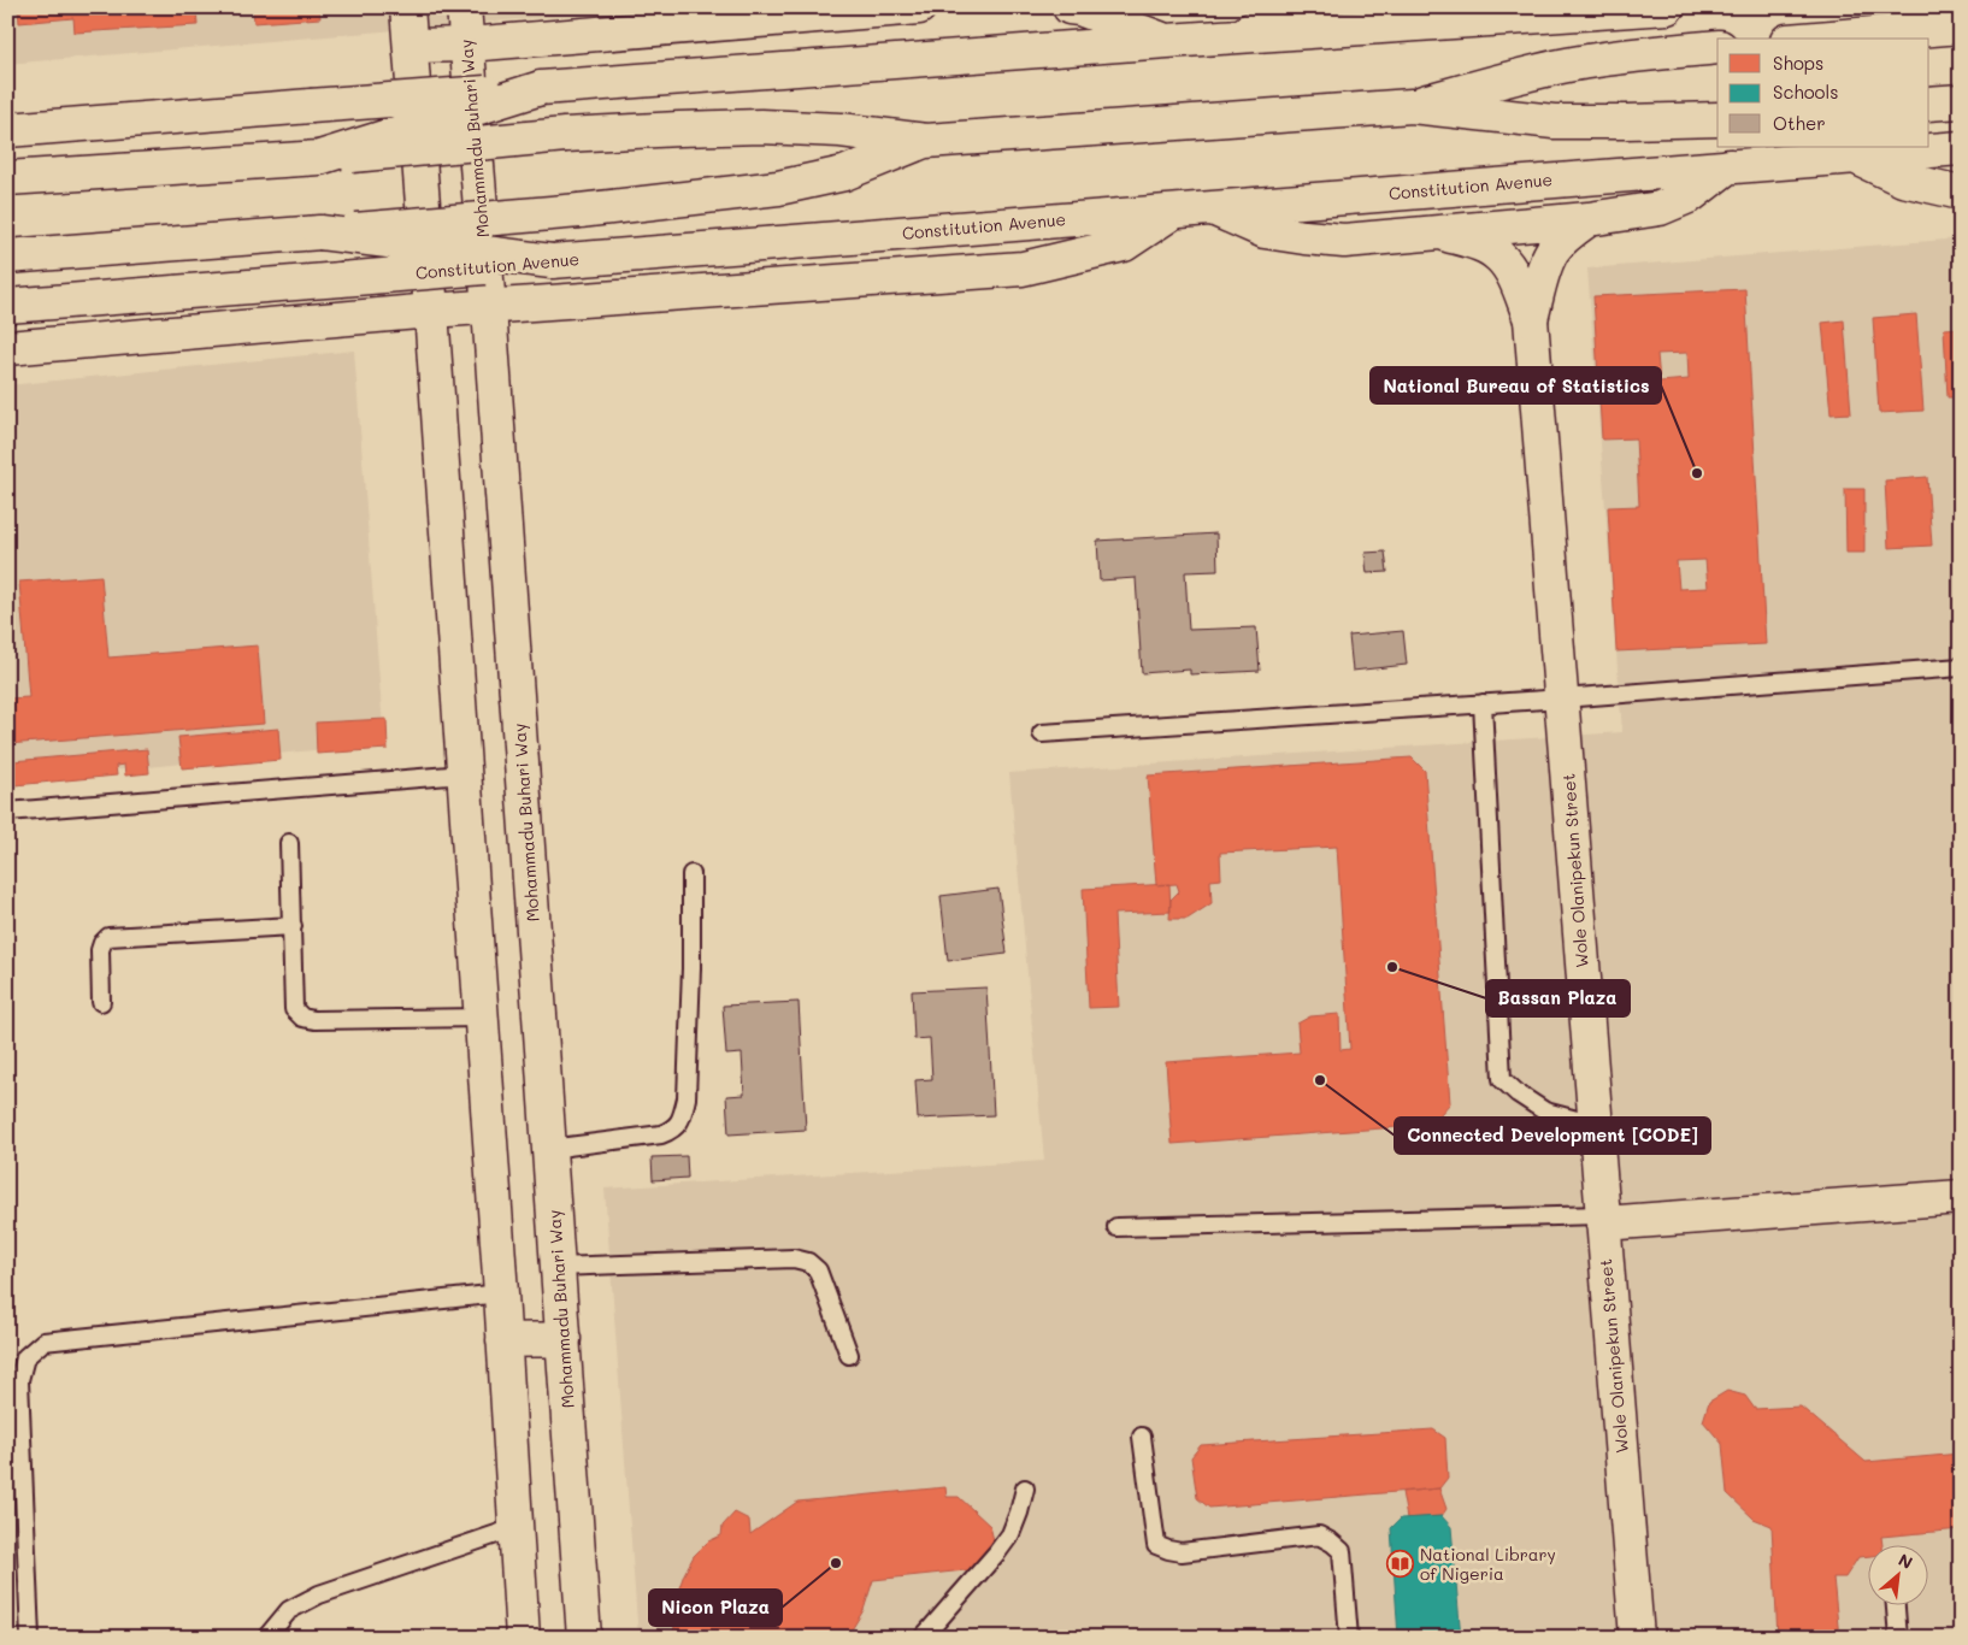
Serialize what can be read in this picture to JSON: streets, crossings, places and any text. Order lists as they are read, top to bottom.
{
  "streets": {
    "main road": ["Mohammadu Buhari Way", "Constitution Avenue", "Wole Olanipekun Street"]
  },
  "places": {
    "other": [
      "National Bureau of Statistics",
      "Bassan Plaza",
      "Connected Development [CODE]",
      "Nicon Plaza"
    ],
    "library": ["National Library of Nigeria"]
  },
  "legend": ["Shops", "Schools", "Other"],
  "north": "top right"
}
